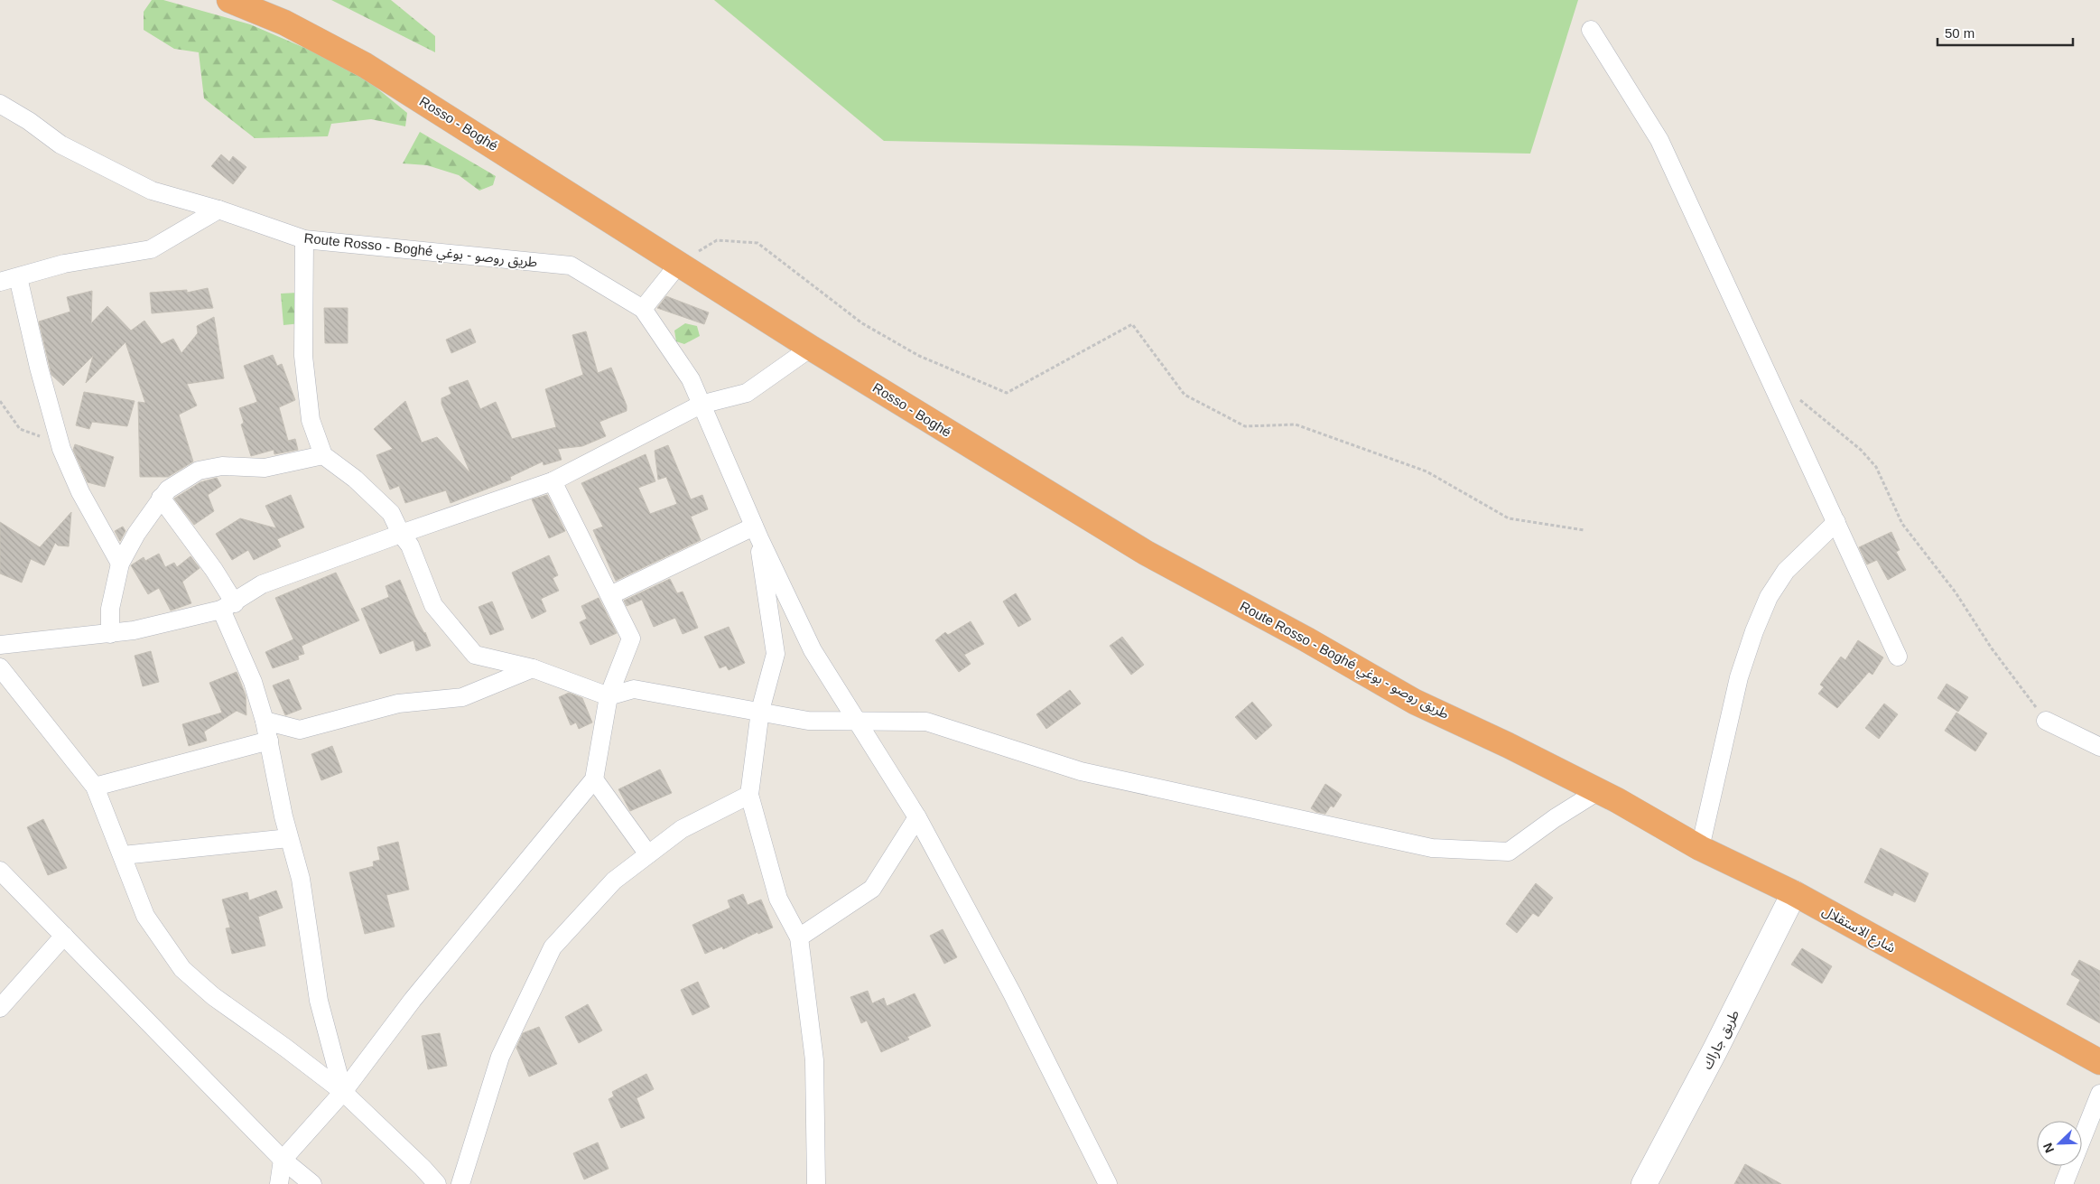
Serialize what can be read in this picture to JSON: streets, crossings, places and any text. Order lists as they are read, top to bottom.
{
  "streets": {
    "highway": ["Rosso - Boghé", "شارع الاستقلال"],
    "street": ["Route Rosso - Boghé طريق روصو - بوغي", "طريق جاراك"]
  },
  "crossings": [
    ["Rosso - Boghé", "شارع الاستقلال"],
    ["شارع الاستقلال", "طريق جاراك"]
  ],
  "scale_bar": "50 m",
  "north": "bottom left"
}
